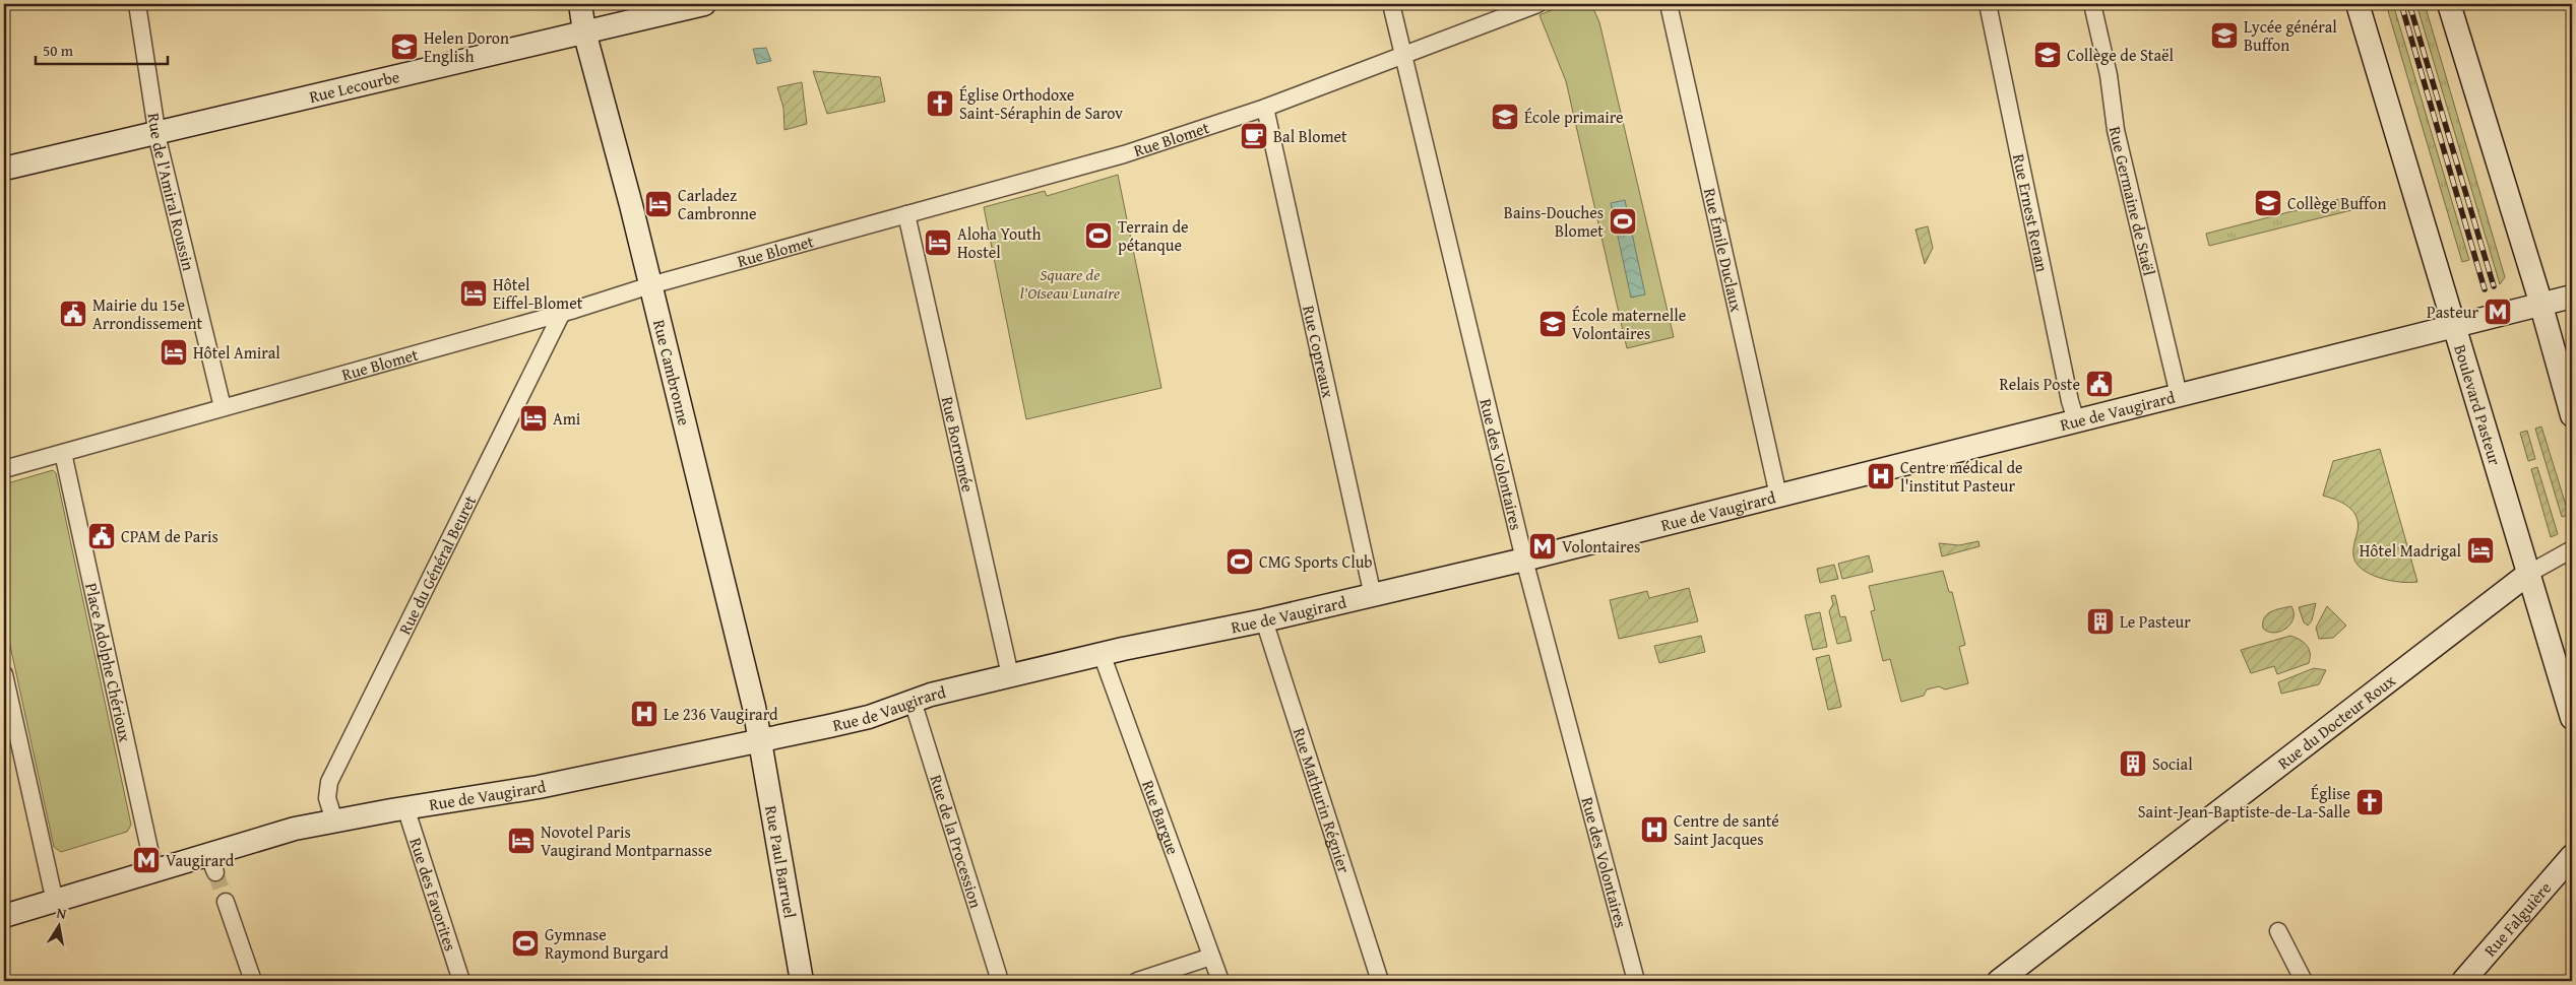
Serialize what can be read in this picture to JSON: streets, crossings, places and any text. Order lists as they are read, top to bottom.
{
  "streets": {
    "main road": [
      "Rue Lecourbe",
      "Rue Cambronne",
      "Boulevard Pasteur",
      "Rue de Vaugirard",
      "Rue du Docteur Roux",
      "Rue Paul Barruel",
      "Rue Falguière"
    ],
    "street": [
      "Rue Blomet",
      "Rue de l'Amiral Roussin",
      "Rue Germaine de Staël",
      "Rue Ernest Renan",
      "Rue Émile Duclaux",
      "Rue Copreaux",
      "Rue Borromée",
      "Rue des Volontaires",
      "Rue du Général Beuret",
      "Place Adolphe Chérioux",
      "Rue Mathurin Régnier",
      "Rue Bargue",
      "Rue de la Procession",
      "Rue des Favorites"
    ]
  },
  "crossings": [
    ["Rue Lecourbe", "Rue de l'Amiral Roussin"],
    ["Rue Lecourbe", "Rue Cambronne"],
    ["Rue Blomet", "Rue de l'Amiral Roussin"],
    ["Rue Blomet", "Rue Copreaux"],
    ["Rue Blomet", "Rue Cambronne"],
    ["Rue Blomet", "Rue Borromée"],
    ["Rue Blomet", "Rue des Volontaires"],
    ["Rue Blomet", "Rue du Général Beuret"],
    ["Rue Blomet", "Place Adolphe Chérioux"],
    ["Rue Germaine de Staël", "Rue de Vaugirard"],
    ["Rue Ernest Renan", "Rue de Vaugirard"],
    ["Rue Émile Duclaux", "Rue de Vaugirard"],
    ["Rue Copreaux", "Rue de Vaugirard"],
    ["Rue Cambronne", "Rue de Vaugirard"],
    ["Rue Cambronne", "Rue Paul Barruel"],
    ["Boulevard Pasteur", "Rue de Vaugirard"],
    ["Boulevard Pasteur", "Rue du Docteur Roux"],
    ["Rue de Vaugirard", "Rue Borromée"],
    ["Rue de Vaugirard", "Rue des Volontaires"],
    ["Rue de Vaugirard", "Rue du Général Beuret"],
    ["Rue de Vaugirard", "Place Adolphe Chérioux"],
    ["Rue de Vaugirard", "Rue Mathurin Régnier"],
    ["Rue de Vaugirard", "Rue Bargue"],
    ["Rue de Vaugirard", "Rue de la Procession"],
    ["Rue de Vaugirard", "Rue Paul Barruel"],
    ["Rue de Vaugirard", "Rue des Favorites"]
  ],
  "parks": ["Square de l'Oiseau Lunaire"],
  "places": {
    "school or university": [
      "Lycée général Buffon",
      "Helen Doron English",
      "Collège de Staël",
      "École primaire",
      "Collège Buffon",
      "École maternelle Volontaires"
    ],
    "church": ["Église Orthodoxe Saint-Séraphin de Sarov", "Église Saint-Jean-Baptiste-de-La-Salle"],
    "cafe": ["Bal Blomet"],
    "hotel": [
      "Carladez Cambronne",
      "Aloha Youth Hostel",
      "Hôtel Eiffel-Blomet",
      "Hôtel Amiral",
      "Ami",
      "Hôtel Madrigal",
      "Novotel Paris Vaugirand Montparnasse"
    ],
    "sports": [
      "Bains-Douches Blomet",
      "Terrain de pétanque",
      "CMG Sports Club",
      "Gymnase Raymond Burgard"
    ],
    "metro station": ["Pasteur", "Volontaires", "Vaugirard"],
    "public building": ["Mairie du 15e Arrondissement", "Relais Poste", "CPAM de Paris"],
    "hospital": ["Centre médical de l'institut Pasteur", "Le 236 Vaugirard", "Centre de santé Saint Jacques"],
    "building": ["Le Pasteur", "Social"]
  },
  "scale_bar": "50 m",
  "north": "top"
}
